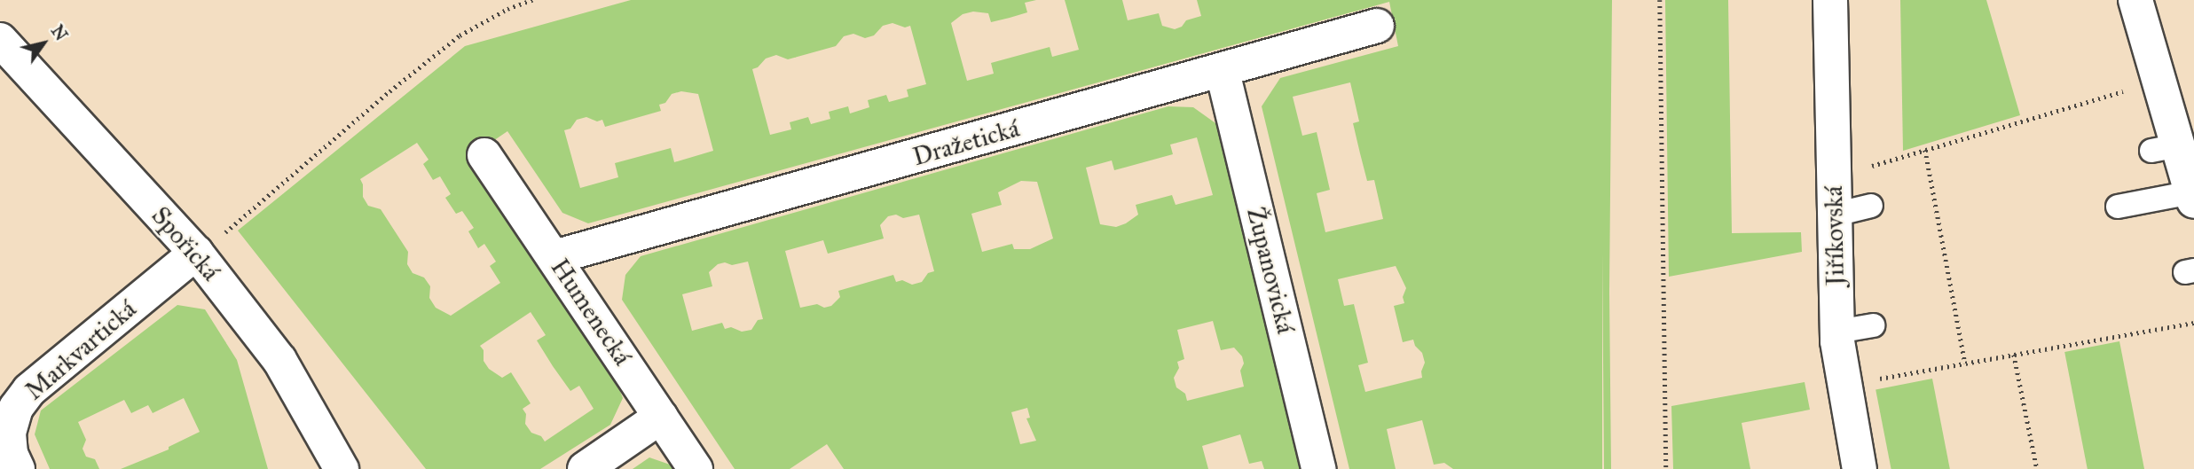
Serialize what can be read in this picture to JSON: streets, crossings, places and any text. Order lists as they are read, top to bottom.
{
  "streets": {
    "street": [
      "Dražetická",
      "Jiříkovská",
      "Spořická",
      "Županovická",
      "Humenecká",
      "Markvartická"
    ]
  },
  "crossings": [
    ["Dražetická", "Županovická"],
    ["Dražetická", "Humenecká"],
    ["Spořická", "Markvartická"]
  ],
  "north": "top right"
}
